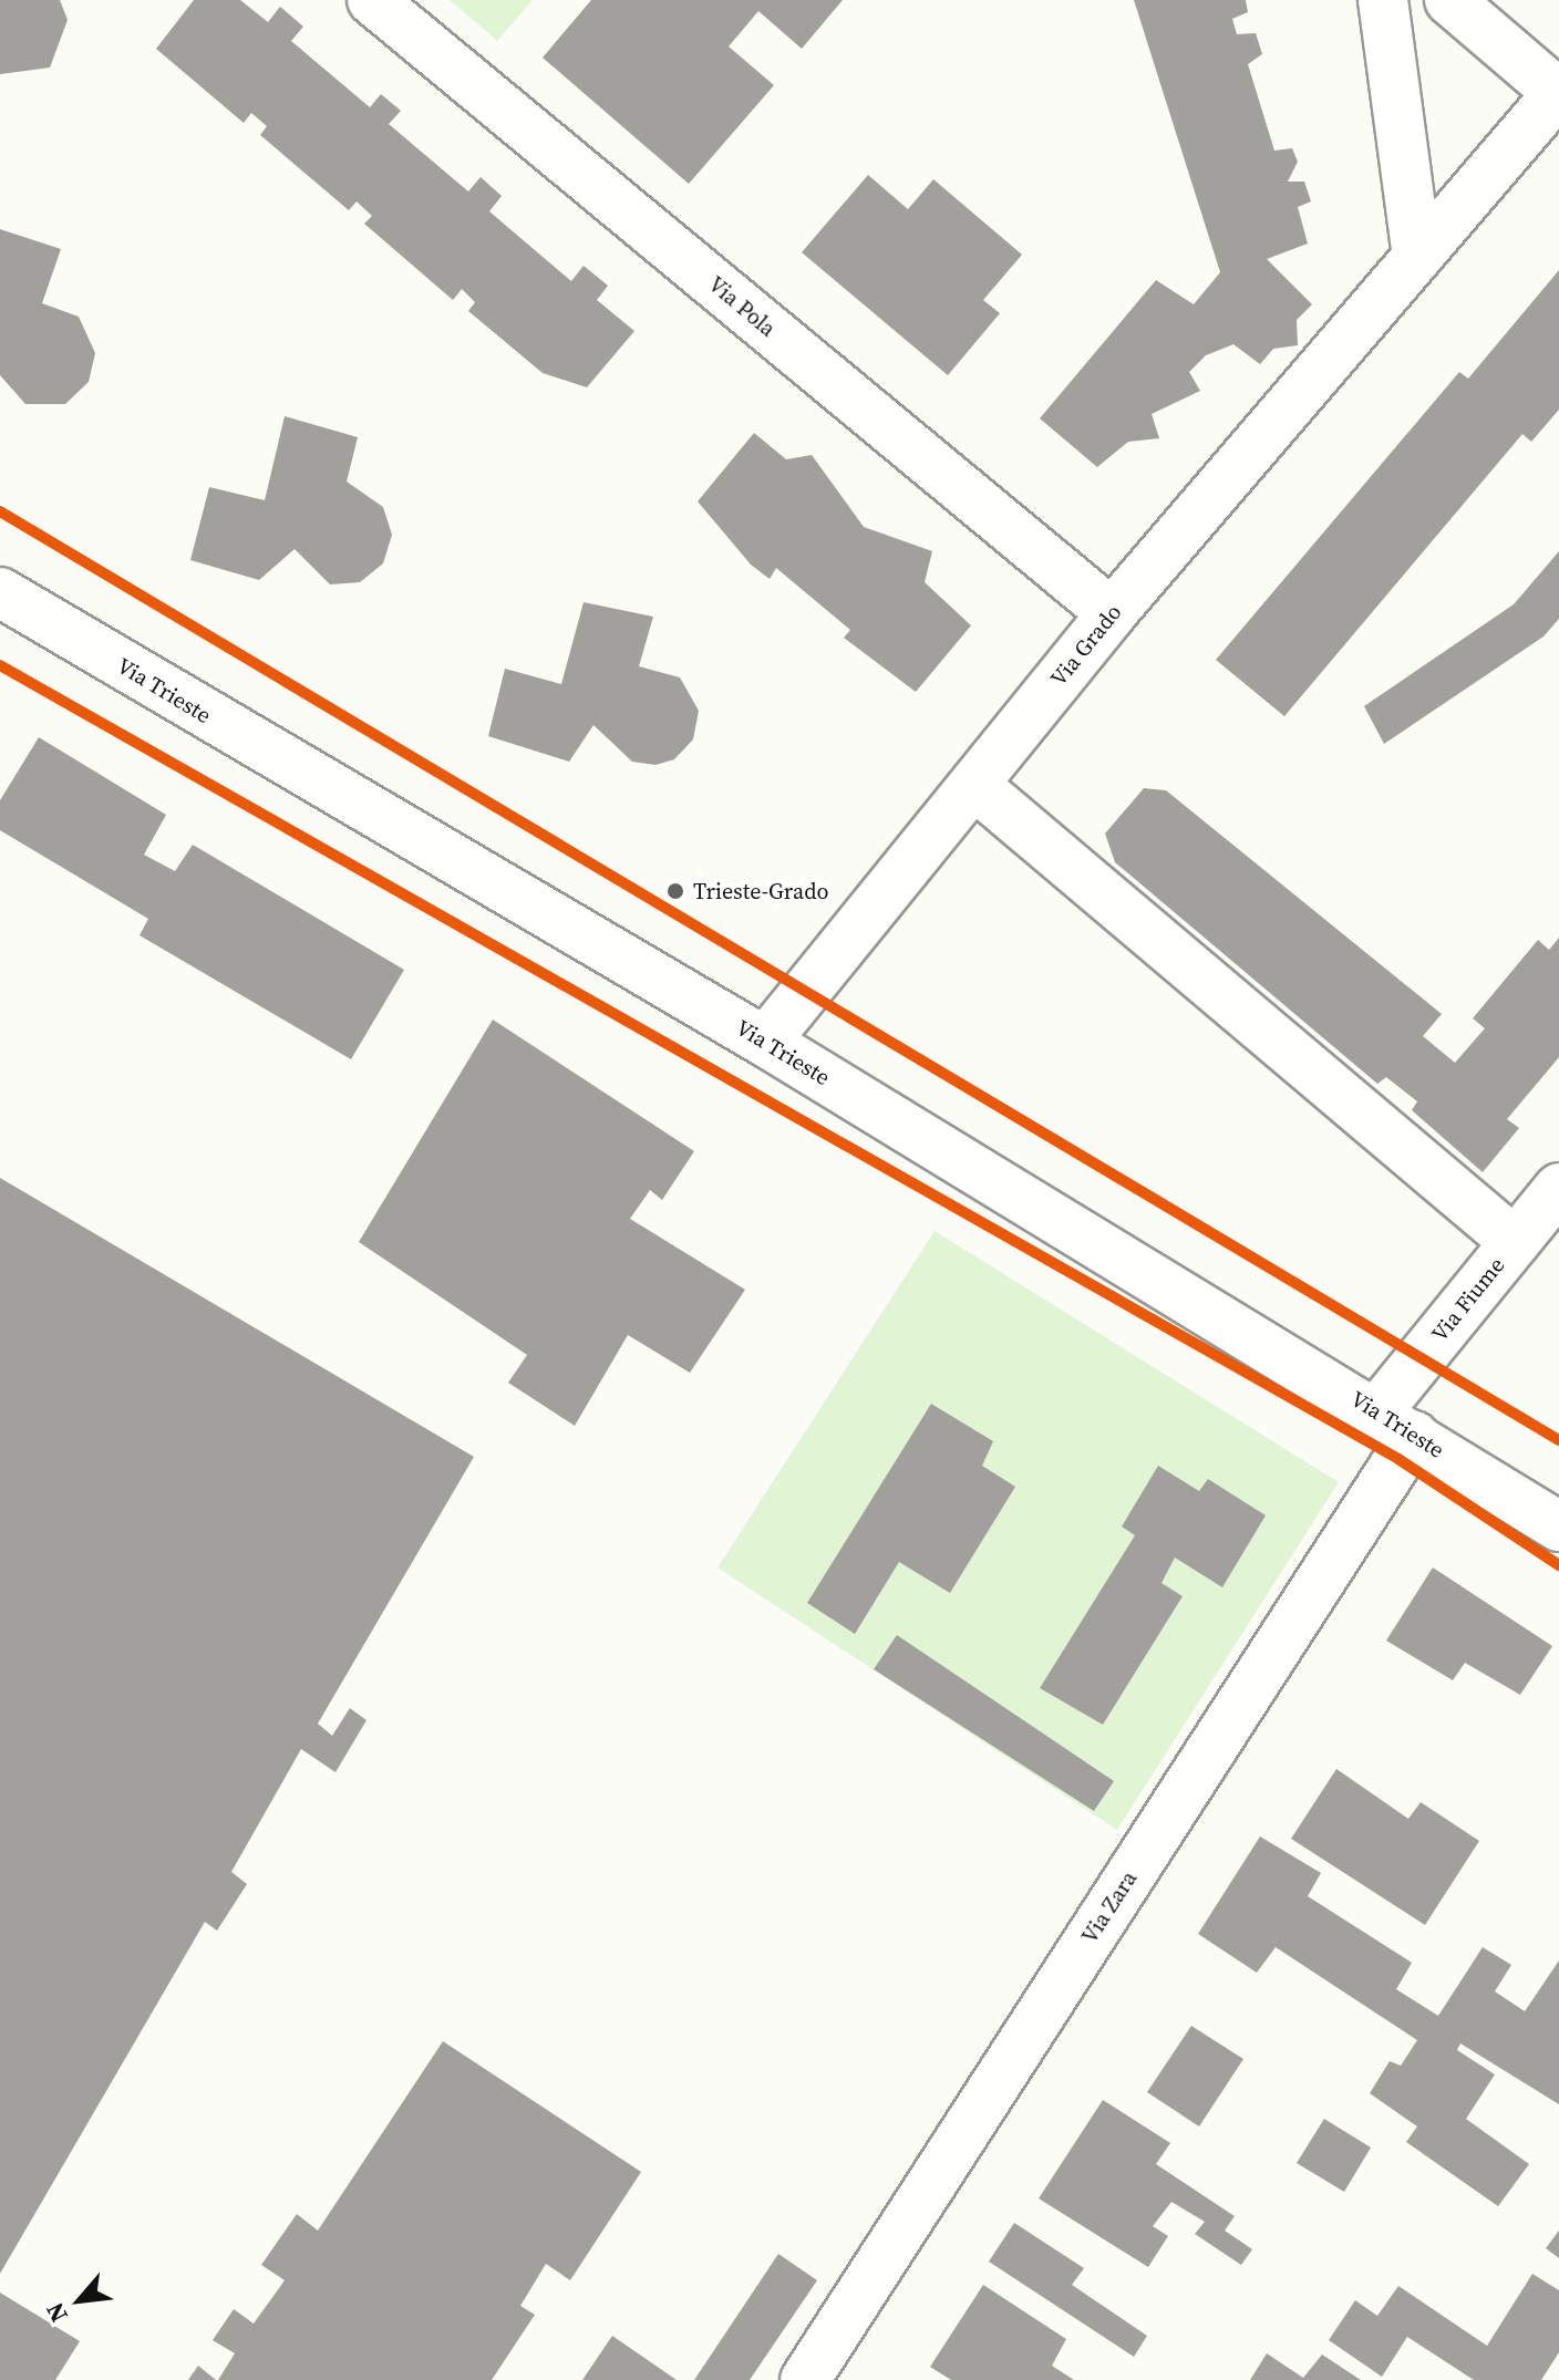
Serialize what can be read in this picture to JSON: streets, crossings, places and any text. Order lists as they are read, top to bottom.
{
  "streets": {
    "street": [
      "Via Pola",
      "Via Grado",
      "Via Trieste",
      "Via Fiume",
      "Via Zara"
    ]
  },
  "crossings": [
    ["Via Pola", "Via Grado"],
    ["Via Grado", "Via Trieste"],
    ["Via Trieste", "Via Fiume"],
    ["Via Trieste", "Via Zara"],
    ["Via Fiume", "Via Zara"]
  ],
  "places": ["Trieste-Grado"],
  "north": "bottom left"
}
